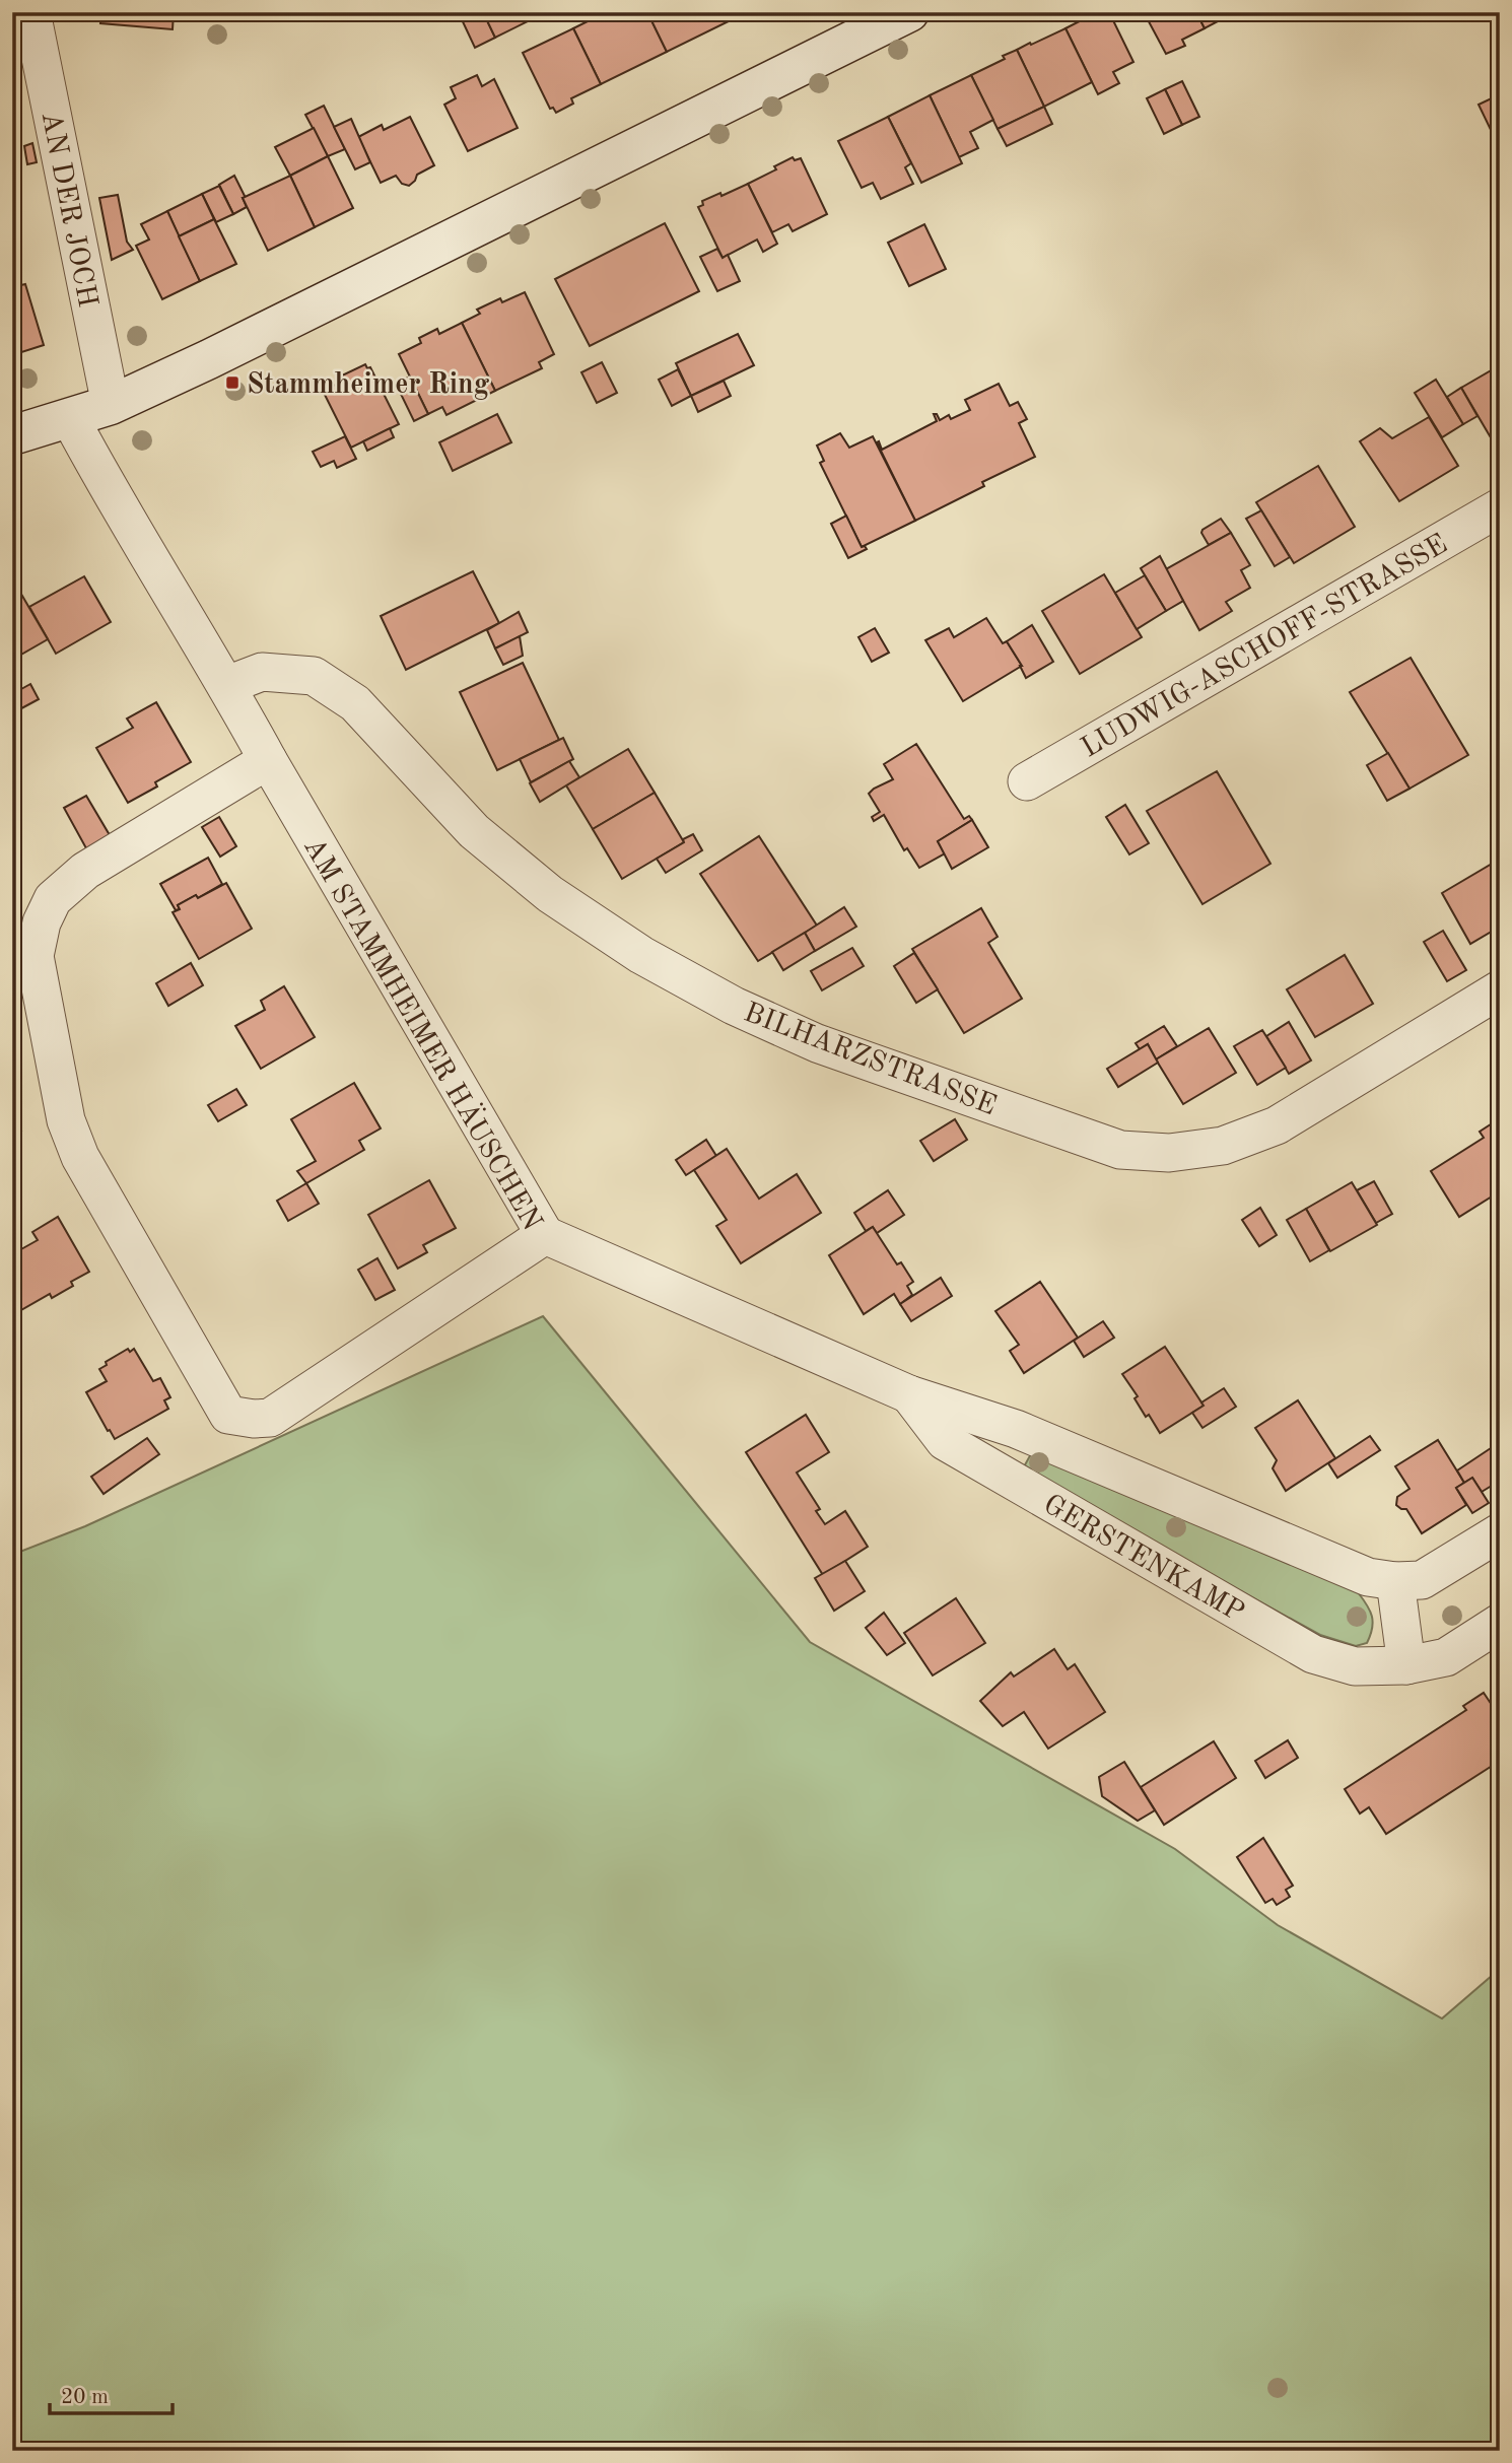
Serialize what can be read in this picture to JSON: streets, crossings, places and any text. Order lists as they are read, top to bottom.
{
  "streets": {
    "street": [
      "AN DER JOCH",
      "LUDWIG-ASCHOFF-STRASSE",
      "AM STAMMHEIMER HÄUSCHEN",
      "BILHARZSTRASSE",
      "GERSTENKAMP"
    ]
  },
  "crossings": [
    ["AM STAMMHEIMER HÄUSCHEN", "BILHARZSTRASSE"],
    ["AM STAMMHEIMER HÄUSCHEN", "GERSTENKAMP"]
  ],
  "places": {
    "transit": ["Stammheimer Ring"]
  },
  "scale_bar": "20 m"
}
